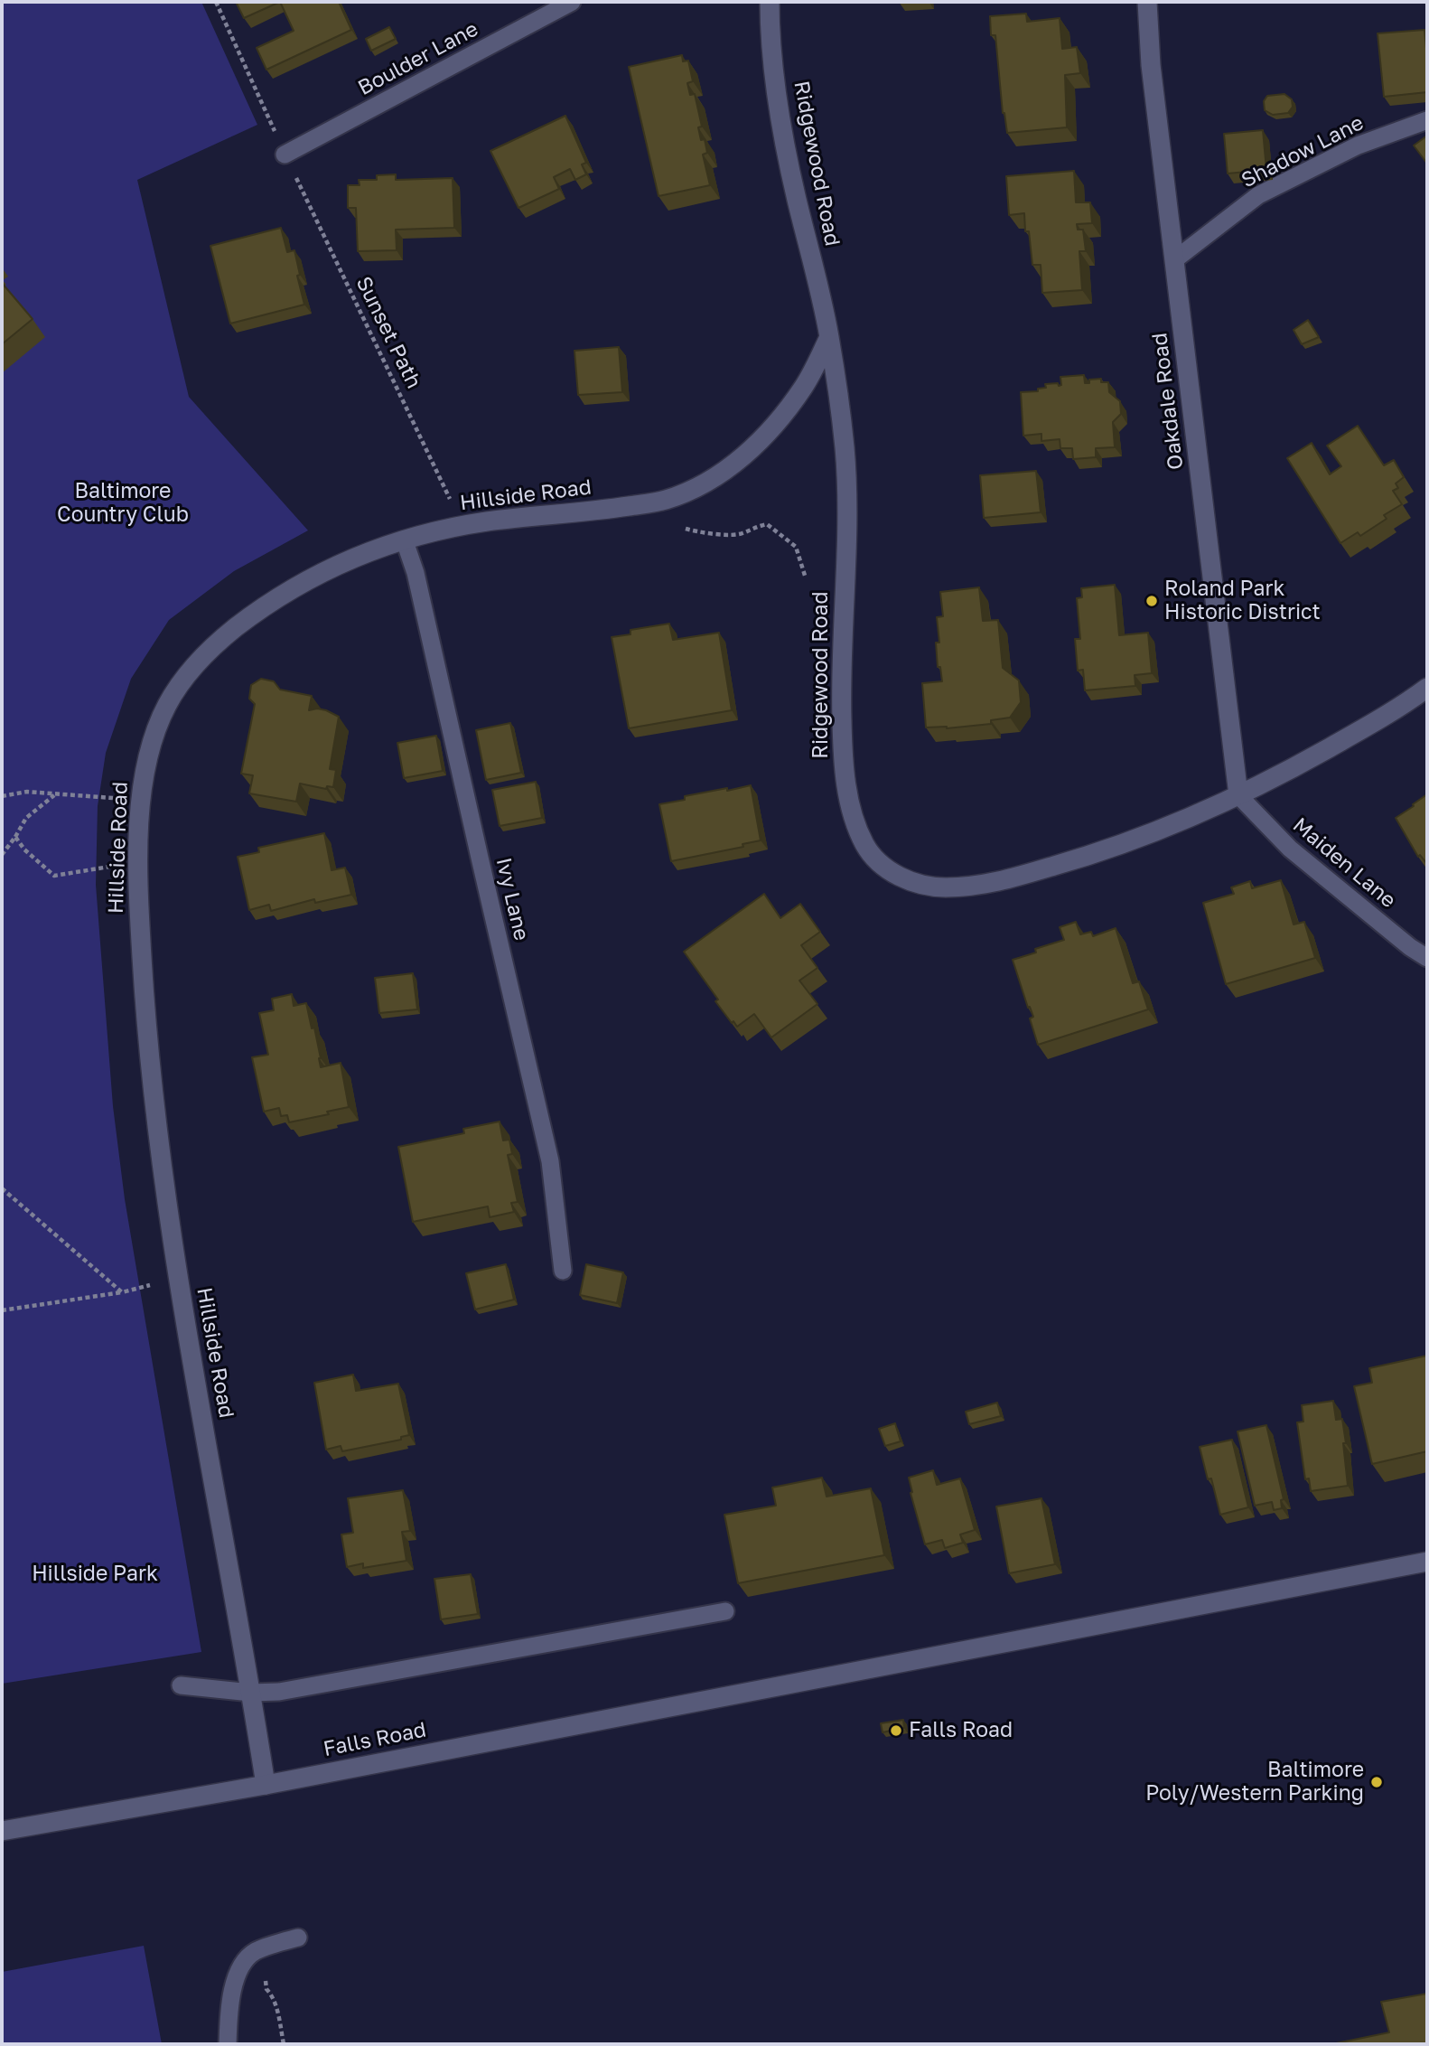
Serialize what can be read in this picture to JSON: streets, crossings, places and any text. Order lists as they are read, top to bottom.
{
  "streets": {
    "street": [
      "Ridgewood Road",
      "Oakdale Road",
      "Hillside Road",
      "Falls Road"
    ],
    "lane": [
      "Boulder Lane",
      "Shadow Lane",
      "Maiden Lane",
      "Ivy Lane"
    ],
    "path": ["Sunset Path"]
  },
  "crossings": [
    ["Shadow Lane", "Oakdale Road"],
    ["Ridgewood Road", "Oakdale Road"],
    ["Ridgewood Road", "Hillside Road"],
    ["Ridgewood Road", "Maiden Lane"],
    ["Oakdale Road", "Maiden Lane"],
    ["Hillside Road", "Ivy Lane"],
    ["Hillside Road", "Falls Road"]
  ],
  "parks": ["Baltimore Country Club", "Hillside Park"],
  "places": ["Roland Park Historic District", "Falls Road", "Baltimore Poly/Western Parking"]
}
